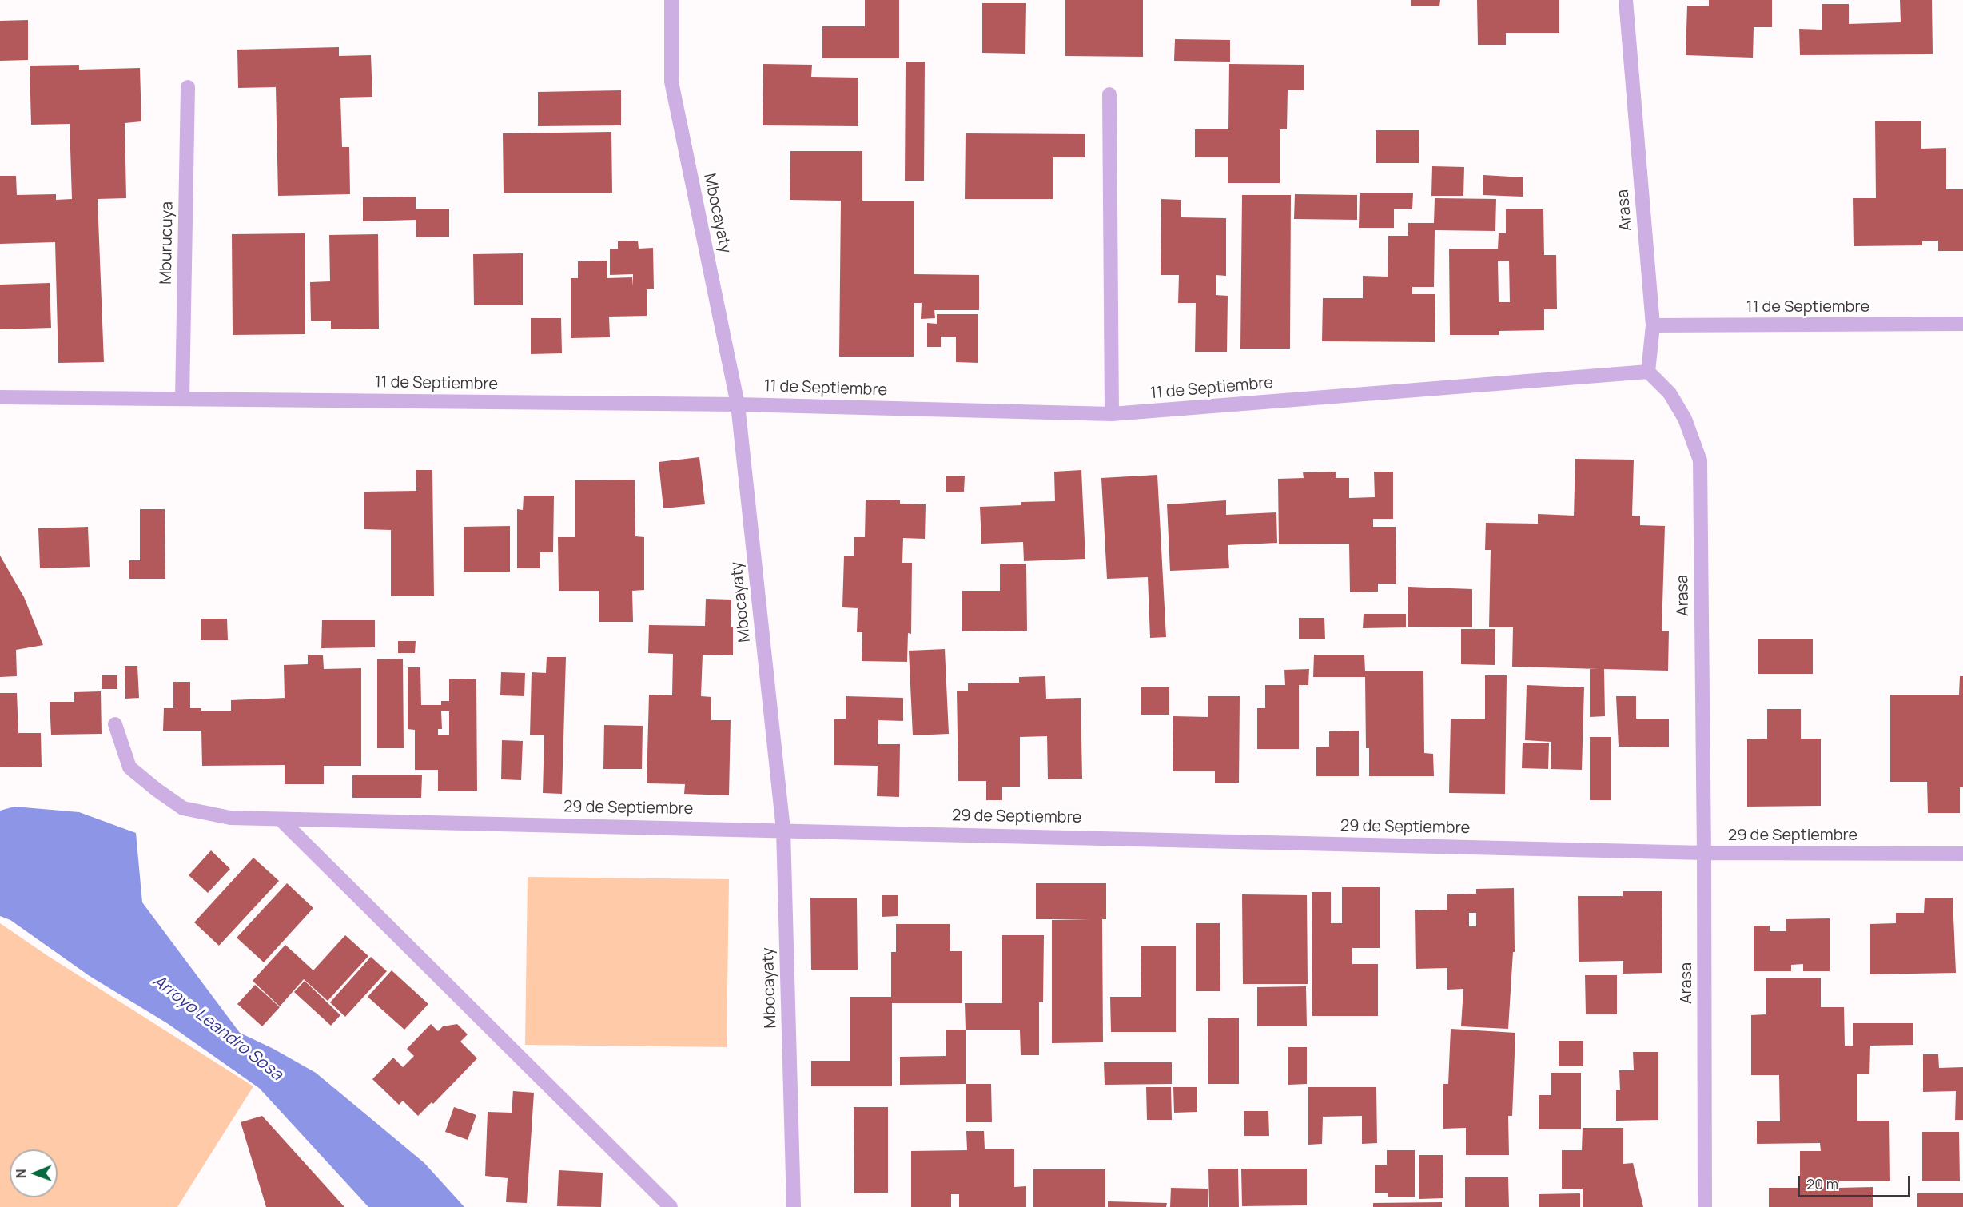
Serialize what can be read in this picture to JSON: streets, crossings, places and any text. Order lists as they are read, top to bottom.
{
  "streets": {
    "street": [
      "Arasa",
      "Mbocayaty",
      "Mburucuya",
      "11 de Septiembre",
      "29 de Septiembre"
    ]
  },
  "crossings": [
    ["Arasa", "11 de Septiembre"],
    ["Arasa", "29 de Septiembre"],
    ["Mbocayaty", "11 de Septiembre"],
    ["Mbocayaty", "29 de Septiembre"],
    ["Mburucuya", "11 de Septiembre"]
  ],
  "water": ["Arroyo Leandro Sosa"],
  "scale_bar": "20 m",
  "north": "left"
}
